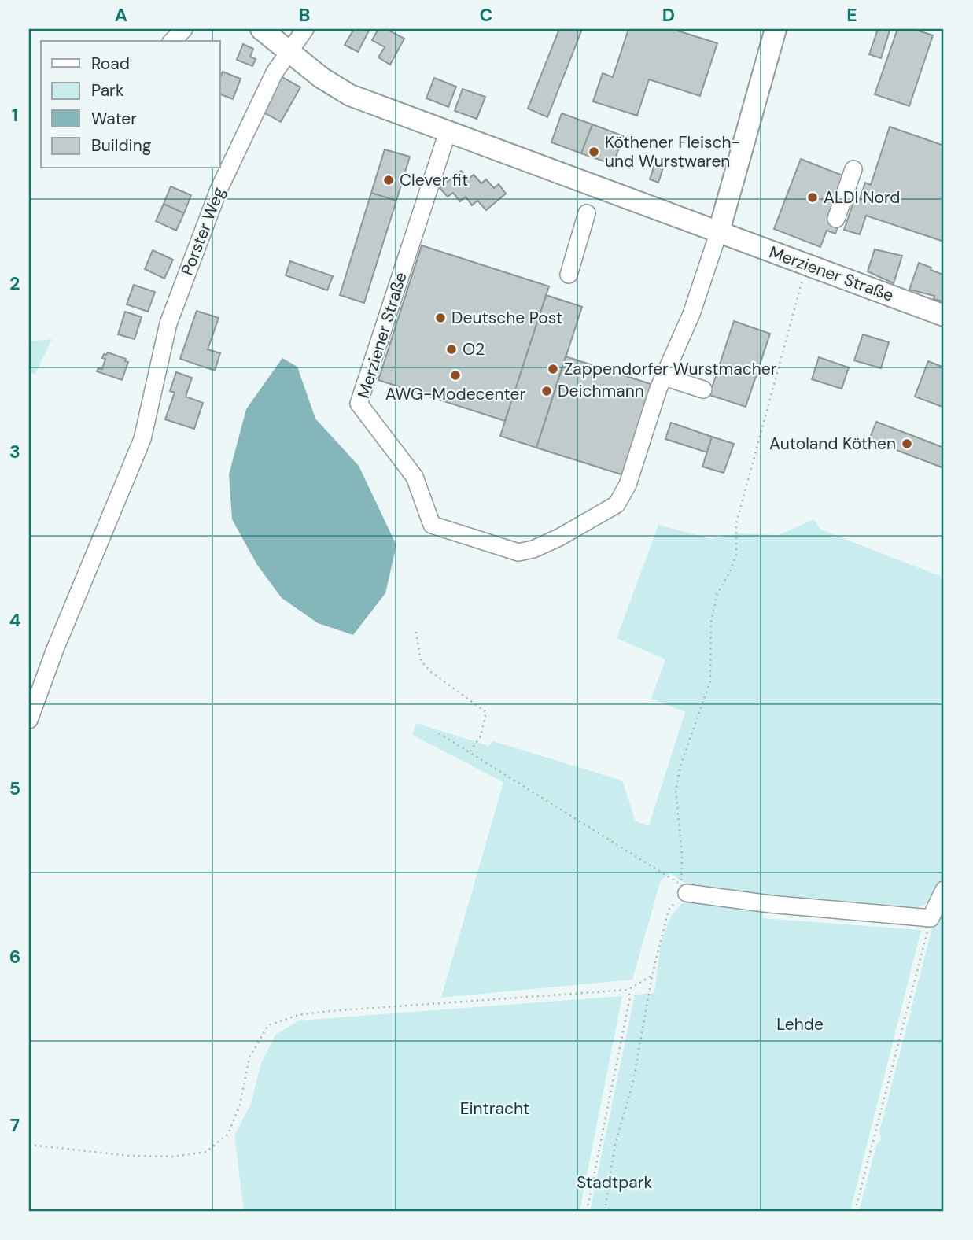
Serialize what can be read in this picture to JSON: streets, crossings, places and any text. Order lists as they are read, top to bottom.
{
  "streets": {
    "main road": ["Merziener Straße"],
    "street": ["Porster Weg"]
  },
  "crossings": [
    ["Porster Weg", "Merziener Straße"]
  ],
  "parks": ["Lehde", "Eintracht", "Stadtpark"],
  "places": [
    "Köthener Fleisch- und Wurstwaren",
    "Clever fit",
    "ALDI Nord",
    "Deutsche Post",
    "O2",
    "Zappendorfer Wurstmacher",
    "AWG-Modecenter",
    "Deichmann",
    "Autoland Köthen"
  ],
  "legend": [
    "Road",
    "Park",
    "Water",
    "Building"
  ],
  "grid": {
    "columns": [
      "A",
      "B",
      "C",
      "D",
      "E"
    ],
    "rows": [
      "1",
      "2",
      "3",
      "4",
      "5",
      "6",
      "7"
    ]
  }
}
